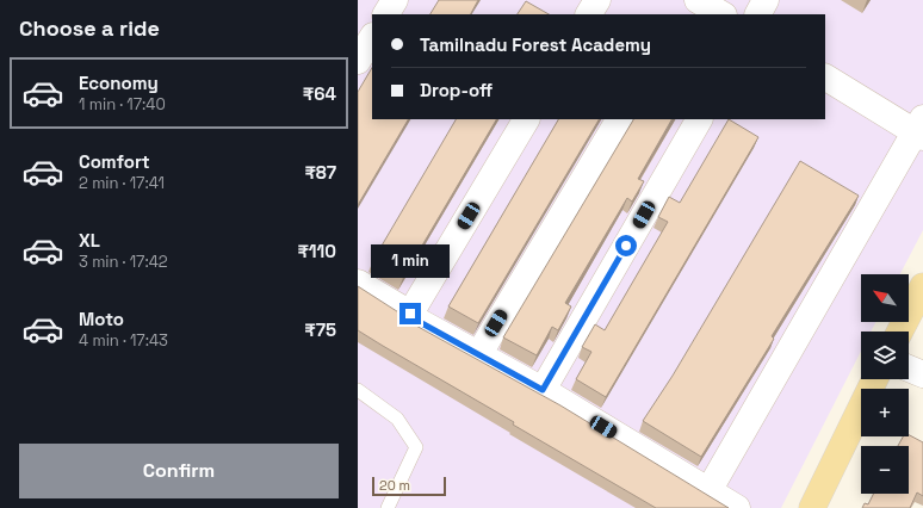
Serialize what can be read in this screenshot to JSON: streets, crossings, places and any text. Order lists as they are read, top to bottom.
{
  "scale_bar": "20 m",
  "north": "top left",
  "page": {
    "heading": "Choose a ride",
    "banner": ["Tamilnadu Forest Academy", "Drop-off"],
    "list": [
      {
        "name": "Economy",
        "note": "1 min · 17:40",
        "value": "₹64"
      },
      {
        "name": "Comfort",
        "note": "2 min · 17:41",
        "value": "₹87"
      },
      {
        "name": "XL",
        "note": "3 min · 17:42",
        "value": "₹110"
      },
      {
        "name": "Moto",
        "note": "4 min · 17:43",
        "value": "₹75"
      }
    ],
    "bubble": "1 min",
    "map_buttons": ["+", "−"],
    "buttons": "Confirm",
    "scale": "20 m"
  }
}
